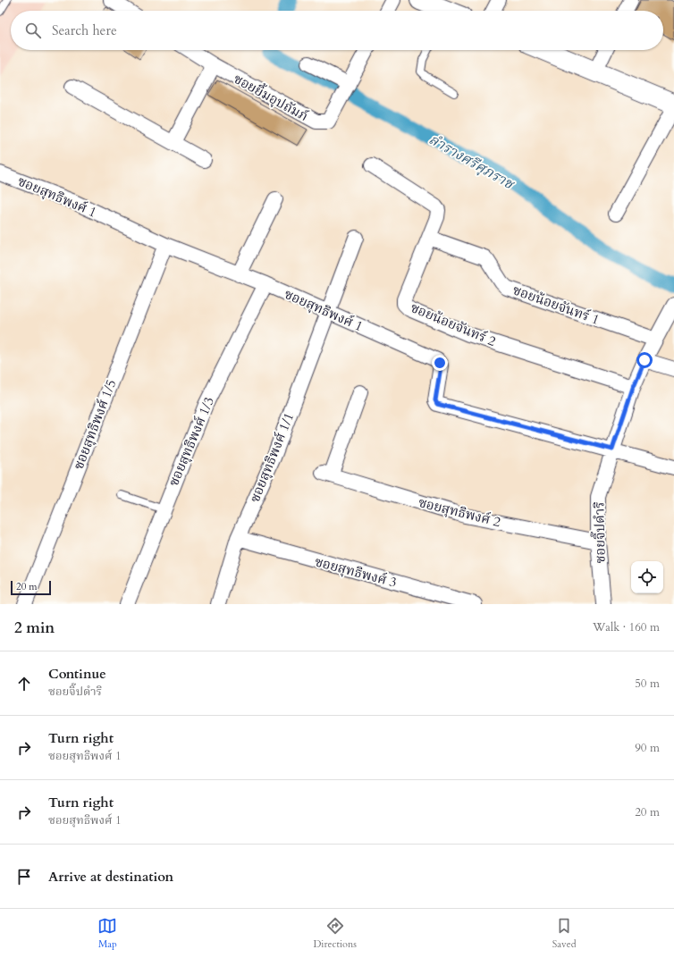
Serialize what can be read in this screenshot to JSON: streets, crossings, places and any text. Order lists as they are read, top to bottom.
{
  "streets": {
    "street": [
      "ซอยยิ้มอุปถัมภ์",
      "ซอยสุทธิพงศ์ 1",
      "ซอยน้อยจันทร์ 1",
      "ซอยน้อยจันทร์ 2",
      "ซอยสุทธิพงศ์ 1/5",
      "ซอยสุทธิพงศ์ 1/3",
      "ซอยสุทธิพงศ์ 1/1",
      "ซอยสุทธิพงศ์ 2",
      "ซอยจิ๊ปดำริ",
      "ซอยสุทธิพงศ์ 3"
    ]
  },
  "crossings": [
    ["ซอยสุทธิพงศ์ 1", "ซอยสุทธิพงศ์ 1/5"],
    ["ซอยสุทธิพงศ์ 1", "ซอยสุทธิพงศ์ 1/3"],
    ["ซอยสุทธิพงศ์ 1", "ซอยสุทธิพงศ์ 1/1"],
    ["ซอยสุทธิพงศ์ 1", "ซอยจิ๊ปดำริ"],
    ["ซอยน้อยจันทร์ 1", "ซอยน้อยจันทร์ 2"],
    ["ซอยน้อยจันทร์ 1", "ซอยจิ๊ปดำริ"],
    ["ซอยน้อยจันทร์ 2", "ซอยจิ๊ปดำริ"],
    ["ซอยสุทธิพงศ์ 1/1", "ซอยสุทธิพงศ์ 3"],
    ["ซอยสุทธิพงศ์ 2", "ซอยจิ๊ปดำริ"]
  ],
  "water": ["ลำรางศรีศุภราช"],
  "scale_bar": "20 m",
  "page": {
    "search": "Search here",
    "scale": "20 m",
    "heading": ["2 min", "Walk · 160 m"],
    "list": [
      ["Continue", "ซอยจิ๊ปดำริ", "50 m"],
      ["Turn right", "ซอยสุทธิพงศ์ 1", "90 m"],
      ["Turn right", "ซอยสุทธิพงศ์ 1", "20 m"],
      "Arrive at destination"
    ],
    "nav": ["Map", "Directions", "Saved"]
  }
}
